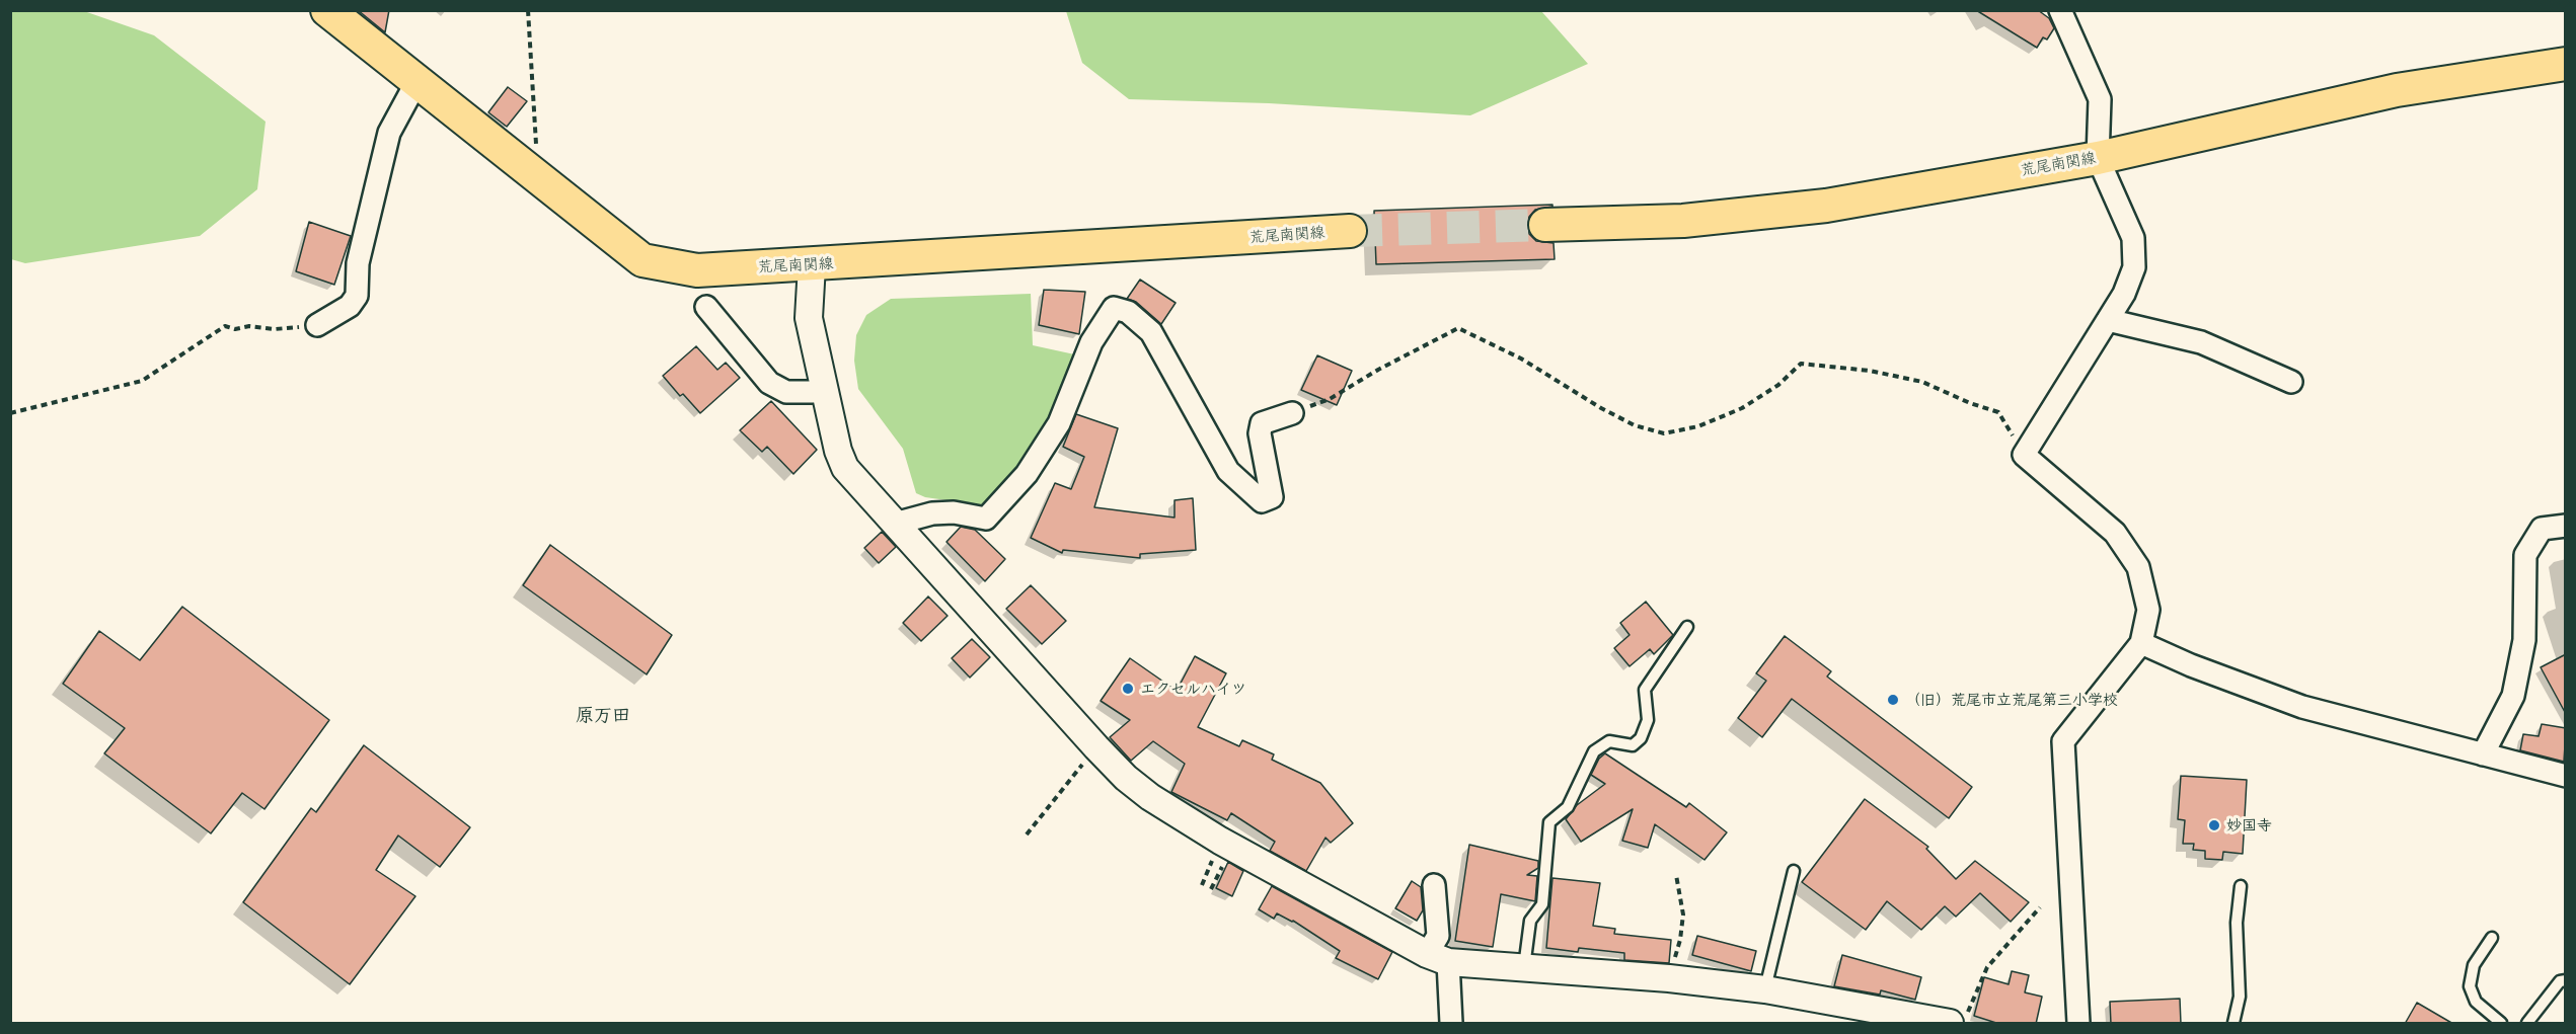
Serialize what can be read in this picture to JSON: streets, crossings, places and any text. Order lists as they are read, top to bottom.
{
  "streets": {
    "main road": ["荒尾南関線"]
  },
  "districts": ["原万田"],
  "places": ["エクセルハイツ", "（旧）荒尾市立荒尾第三小学校", "妙国寺"]
}
